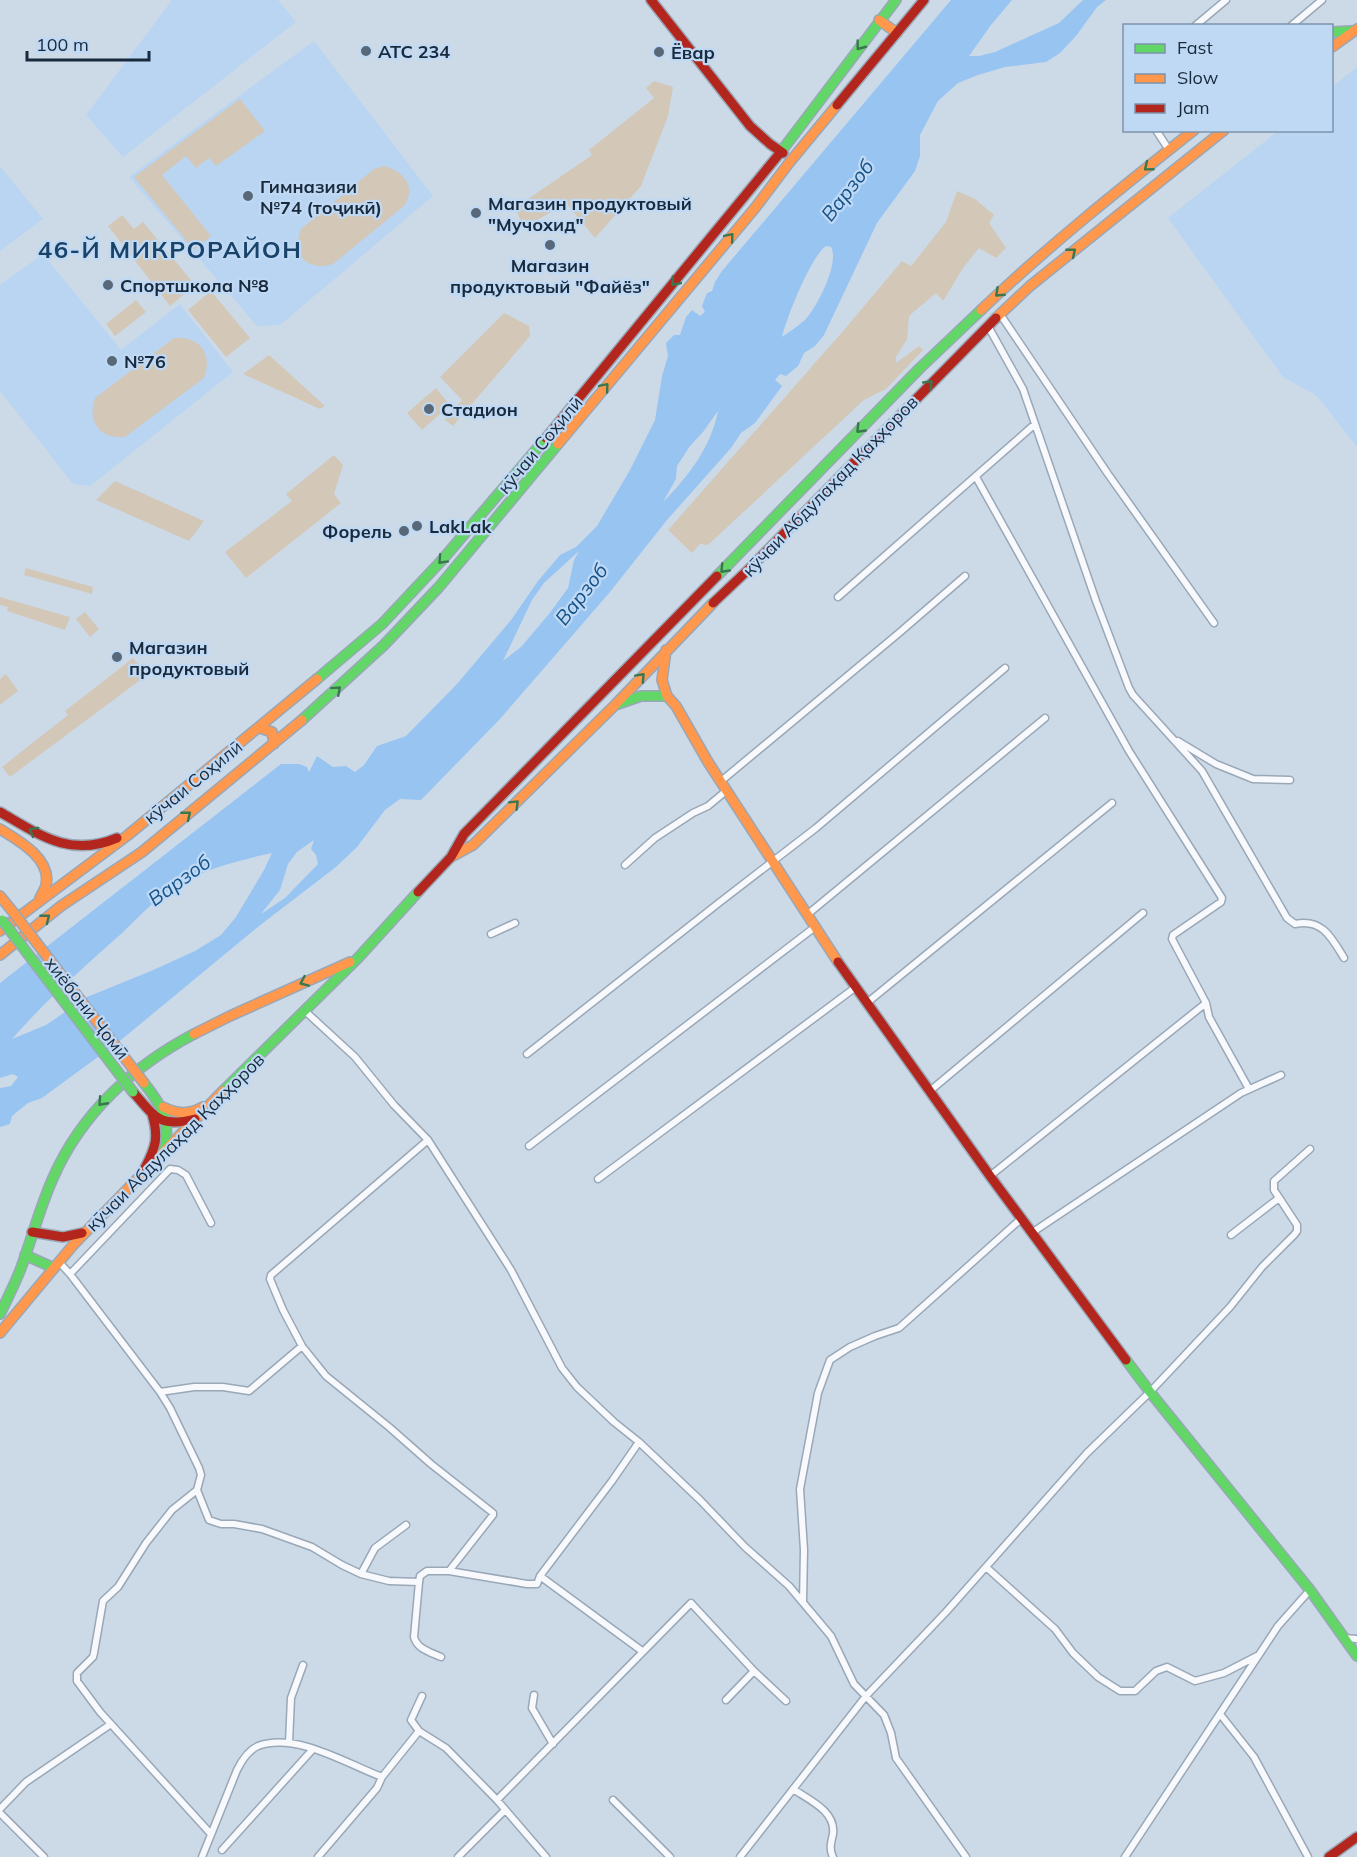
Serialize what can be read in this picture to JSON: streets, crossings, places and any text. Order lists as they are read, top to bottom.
{
  "streets": {
    "main road": ["кӯчаи Соҳилӣ", "кӯчаи Абдулаҳад Қаҳҳоров", "хиёбони Ҷомӣ"]
  },
  "crossings": [
    ["кӯчаи Абдулаҳад Қаҳҳоров", "хиёбони Ҷомӣ"]
  ],
  "districts": ["46-Й МИКРОРАЙОН"],
  "water": ["Варзоб"],
  "places": [
    "АТС 234",
    "Ёвар",
    "Гимназияи №74 (тоҷикӣ)",
    "Магазин продуктовый \"Мучохид\"",
    "Магазин продуктовый \"Файёз\"",
    "Спортшкола №8",
    "№76",
    "Стадион",
    "LakLak",
    "Форель",
    "Магазин продуктовый"
  ],
  "legend": ["Fast", "Slow", "Jam"],
  "scale_bar": "100 m"
}
